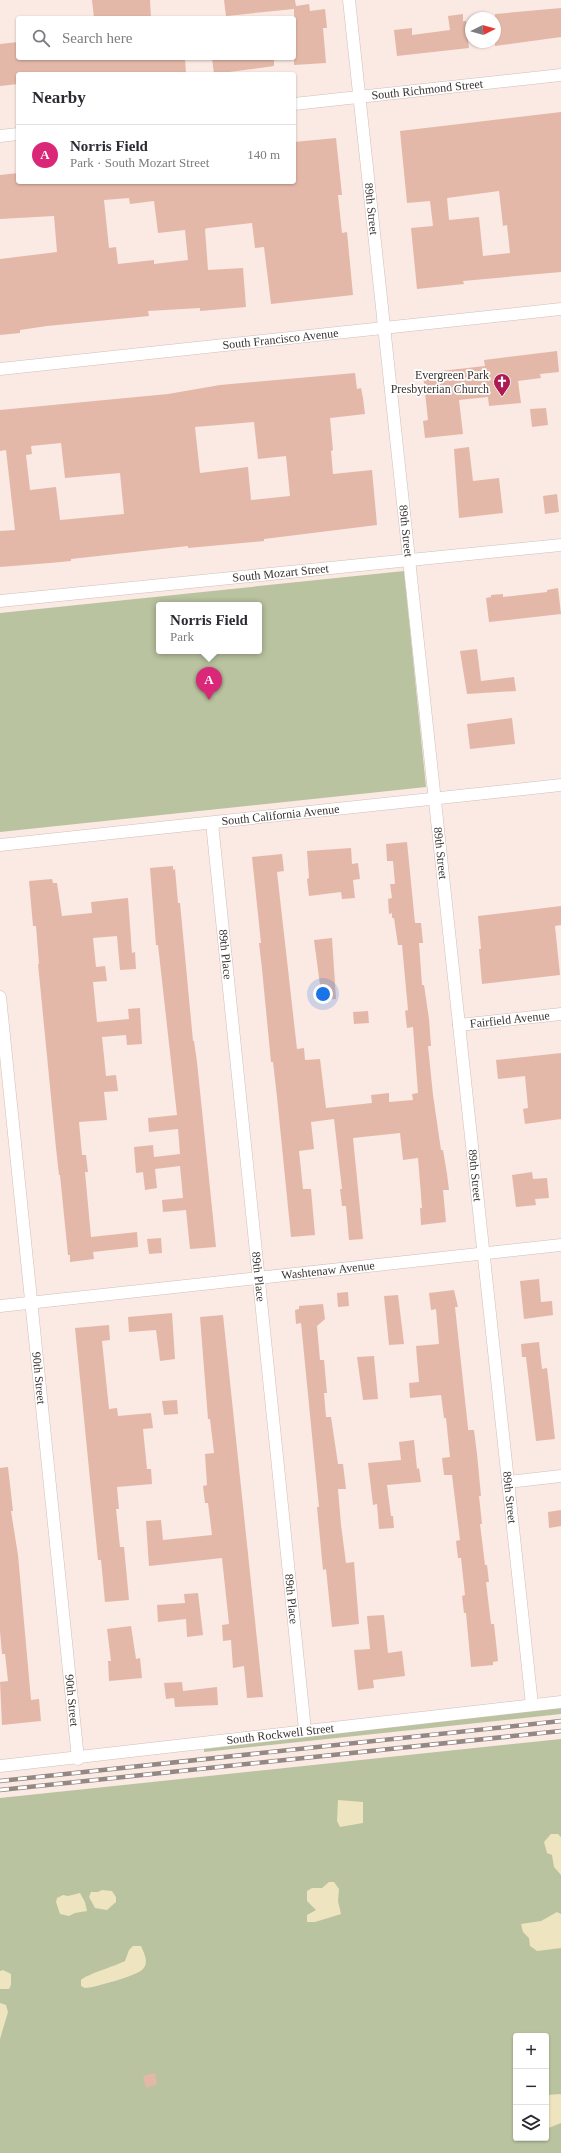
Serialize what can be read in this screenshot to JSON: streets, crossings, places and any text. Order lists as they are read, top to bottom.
{
  "streets": {
    "street": [
      "South Richmond Street",
      "89th Street",
      "South Francisco Avenue",
      "South Mozart Street",
      "South California Avenue",
      "89th Place",
      "Fairfield Avenue",
      "Washtenaw Avenue",
      "90th Street",
      "South Rockwell Street"
    ]
  },
  "crossings": [
    ["South Richmond Street", "89th Street"],
    ["89th Street", "South Francisco Avenue"],
    ["89th Street", "South Mozart Street"],
    ["89th Street", "South California Avenue"],
    ["89th Street", "Fairfield Avenue"],
    ["89th Street", "Washtenaw Avenue"],
    ["89th Street", "South Rockwell Street"],
    ["South California Avenue", "89th Place"],
    ["89th Place", "Washtenaw Avenue"],
    ["89th Place", "South Rockwell Street"],
    ["Washtenaw Avenue", "90th Street"],
    ["90th Street", "South Rockwell Street"]
  ],
  "places": {
    "church": ["Evergreen Park Presbyterian Church"]
  },
  "north": "right",
  "page": {
    "search": "Search here",
    "heading": "Nearby",
    "list": [
      {
        "mark": "A",
        "name": "Norris Field",
        "note": "Park · South Mozart Street",
        "value": "140 m"
      }
    ],
    "popup": ["Norris Field", "Park"],
    "pins": "A",
    "map_buttons": ["+", "−"]
  }
}
